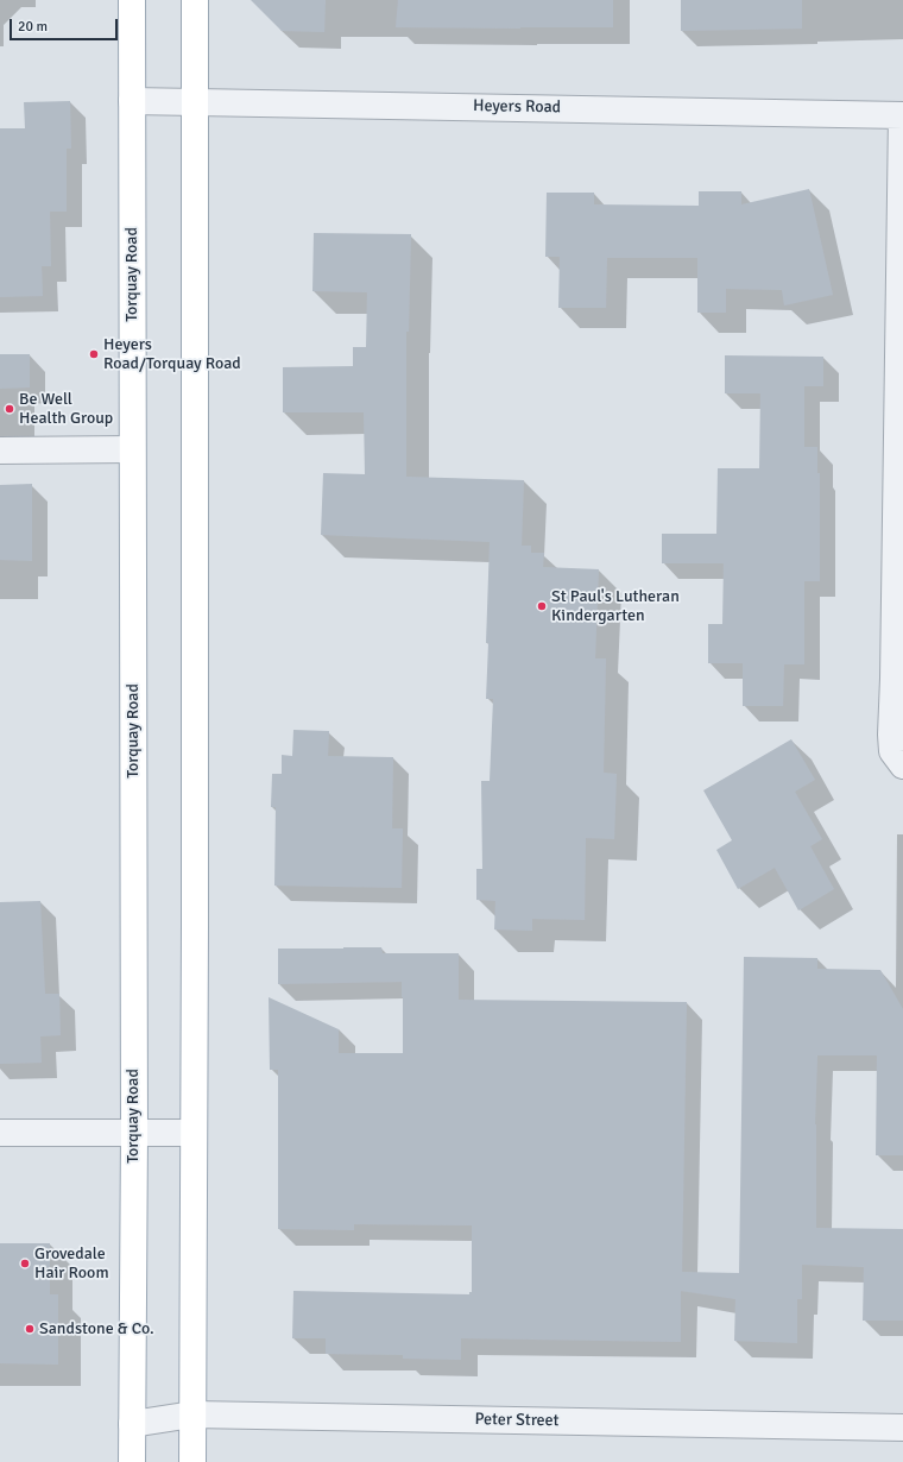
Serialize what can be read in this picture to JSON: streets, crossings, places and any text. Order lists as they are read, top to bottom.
{
  "streets": {
    "main road": ["Torquay Road"],
    "street": ["Heyers Road", "Peter Street"]
  },
  "crossings": [
    ["Heyers Road", "Torquay Road"],
    ["Torquay Road", "Peter Street"]
  ],
  "places": [
    "Heyers Road/Torquay Road",
    "Be Well Health Group",
    "St Paul's Lutheran Kindergarten",
    "Grovedale Hair Room",
    "Sandstone & Co."
  ],
  "scale_bar": "20 m"
}
